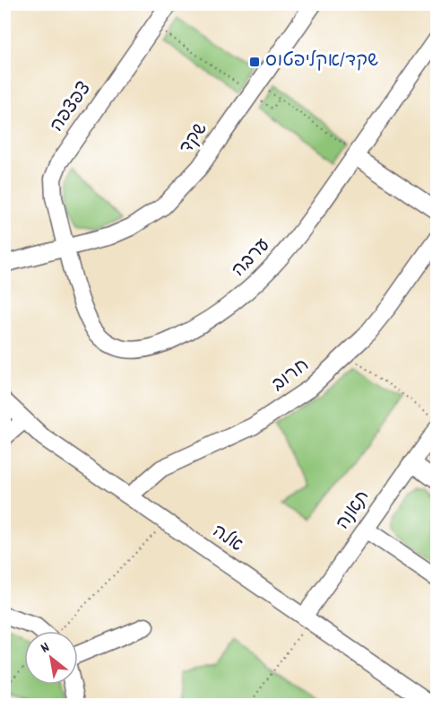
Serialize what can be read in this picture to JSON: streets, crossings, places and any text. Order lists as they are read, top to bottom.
{
  "streets": {
    "street": [
      "צפצפה",
      "שקד",
      "ערבה",
      "חרוב",
      "תאנה",
      "אלה"
    ]
  },
  "crossings": [
    ["צפצפה", "שקד"],
    ["צפצפה", "ערבה"],
    ["שקד", "ערבה"],
    ["חרוב", "אלה"],
    ["תאנה", "אלה"]
  ],
  "places": {
    "transit": ["שקד/אקליפטוס"]
  },
  "north": "top left"
}
